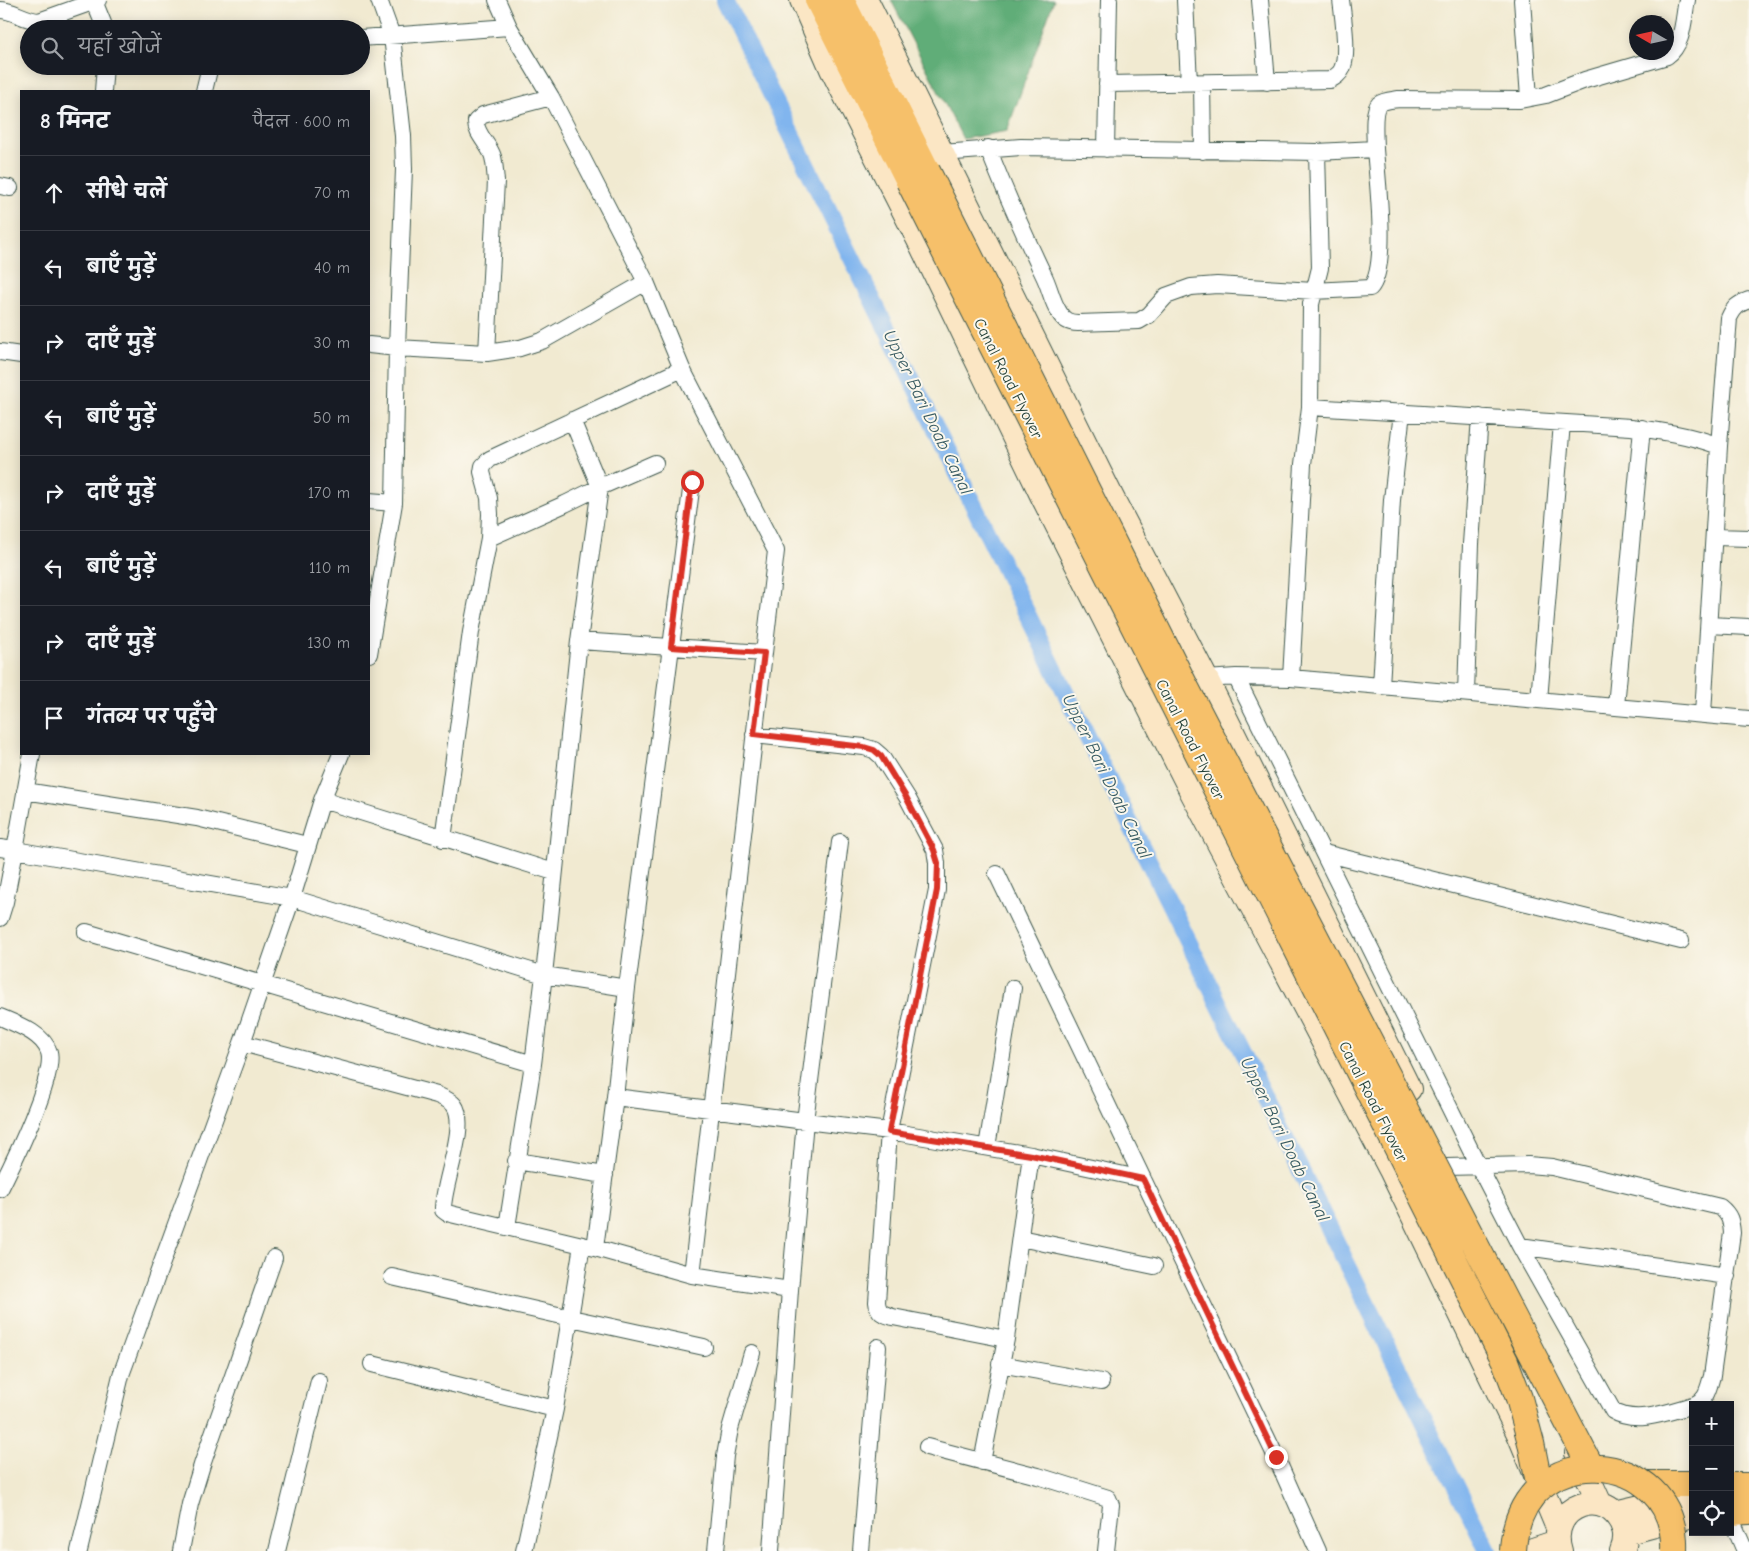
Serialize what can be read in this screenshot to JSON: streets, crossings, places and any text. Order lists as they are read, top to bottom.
{
  "streets": {
    "main road": ["Canal Road Flyover"]
  },
  "water": ["Upper Bari Doab Canal"],
  "north": "left",
  "page": {
    "search": "यहाँ खोजें",
    "heading": ["8 मिनट", "पैदल · 600 m"],
    "list": [
      ["सीधे चलें", "70 m"],
      ["बाएँ मुड़ें", "40 m"],
      ["दाएँ मुड़ें", "30 m"],
      ["बाएँ मुड़ें", "50 m"],
      ["दाएँ मुड़ें", "170 m"],
      ["बाएँ मुड़ें", "110 m"],
      ["दाएँ मुड़ें", "130 m"],
      "गंतव्य पर पहुँचे"
    ],
    "map_buttons": ["+", "−"]
  }
}
